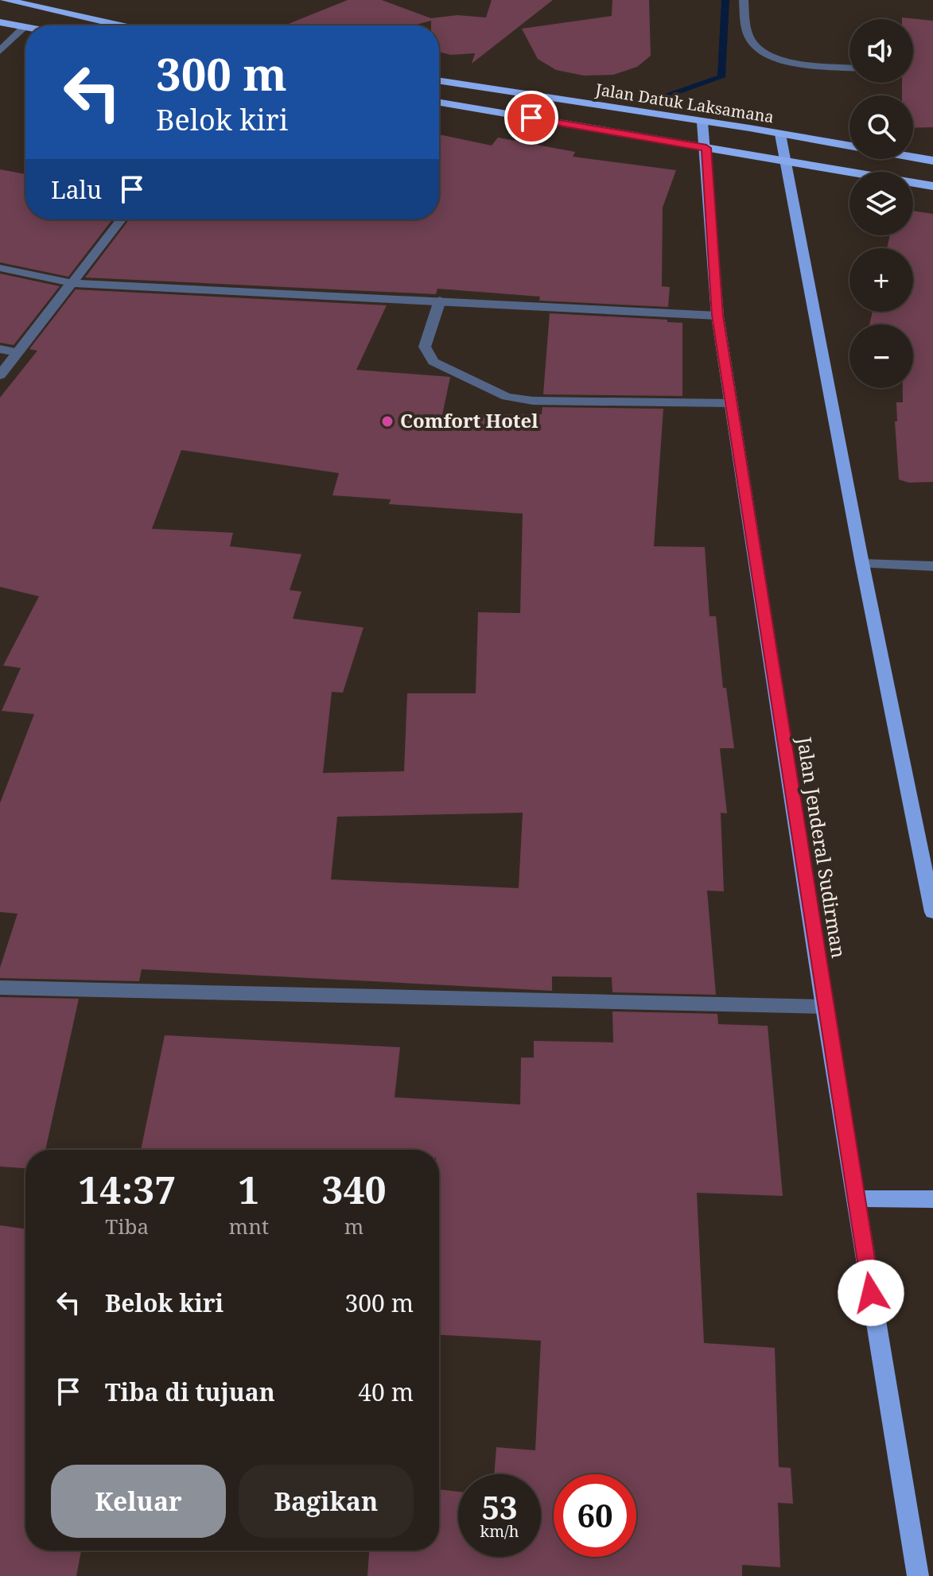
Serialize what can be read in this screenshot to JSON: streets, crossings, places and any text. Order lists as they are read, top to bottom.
{
  "streets": {
    "highway": ["Jalan Datuk Laksamana"],
    "main road": ["Jalan Jenderal Sudirman"]
  },
  "crossings": [
    ["Jalan Datuk Laksamana", "Jalan Jenderal Sudirman"]
  ],
  "places": ["Comfort Hotel"],
  "page": {
    "map_buttons": ["+", "−"],
    "turn": ["300 m", "Belok kiri"],
    "then": "Lalu",
    "eta": [
      "14:37",
      "Tiba",
      "1",
      "mnt",
      "340",
      "m"
    ],
    "list": [
      {
        "name": "Belok kiri",
        "value": "300 m"
      },
      {
        "name": "Tiba di tujuan",
        "value": "40 m"
      }
    ],
    "buttons": ["Keluar", "Bagikan"],
    "speed": "53 km/h",
    "limit": "60"
  }
}
